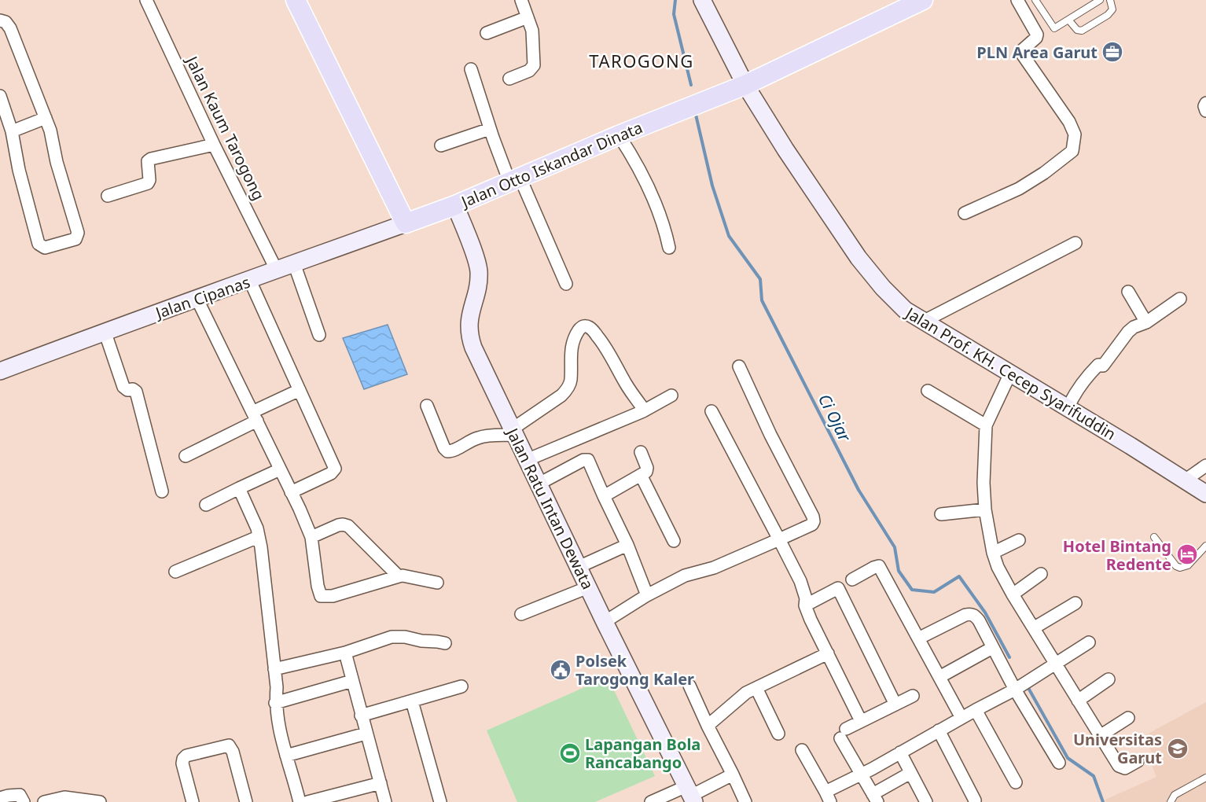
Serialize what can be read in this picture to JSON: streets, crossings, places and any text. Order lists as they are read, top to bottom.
{
  "streets": {
    "main road": ["Jalan Otto Iskandar Dinata"],
    "street": [
      "Jalan Kaum Tarogong",
      "Jalan Cipanas",
      "Jalan Prof. KH. Cecep Syarifuddin",
      "Jalan Ratu Intan Dewata"
    ]
  },
  "crossings": [
    ["Jalan Kaum Tarogong", "Jalan Cipanas"],
    ["Jalan Otto Iskandar Dinata", "Jalan Cipanas"],
    ["Jalan Otto Iskandar Dinata", "Jalan Prof. KH. Cecep Syarifuddin"],
    ["Jalan Otto Iskandar Dinata", "Jalan Ratu Intan Dewata"]
  ],
  "districts": ["TAROGONG"],
  "water": ["Ci Ojar"],
  "places": {
    "office": ["PLN Area Garut"],
    "hotel": ["Hotel Bintang Redente"],
    "public building": ["Polsek Tarogong Kaler"],
    "school or university": ["Universitas Garut"],
    "sports": ["Lapangan Bola Rancabango"]
  }
}
